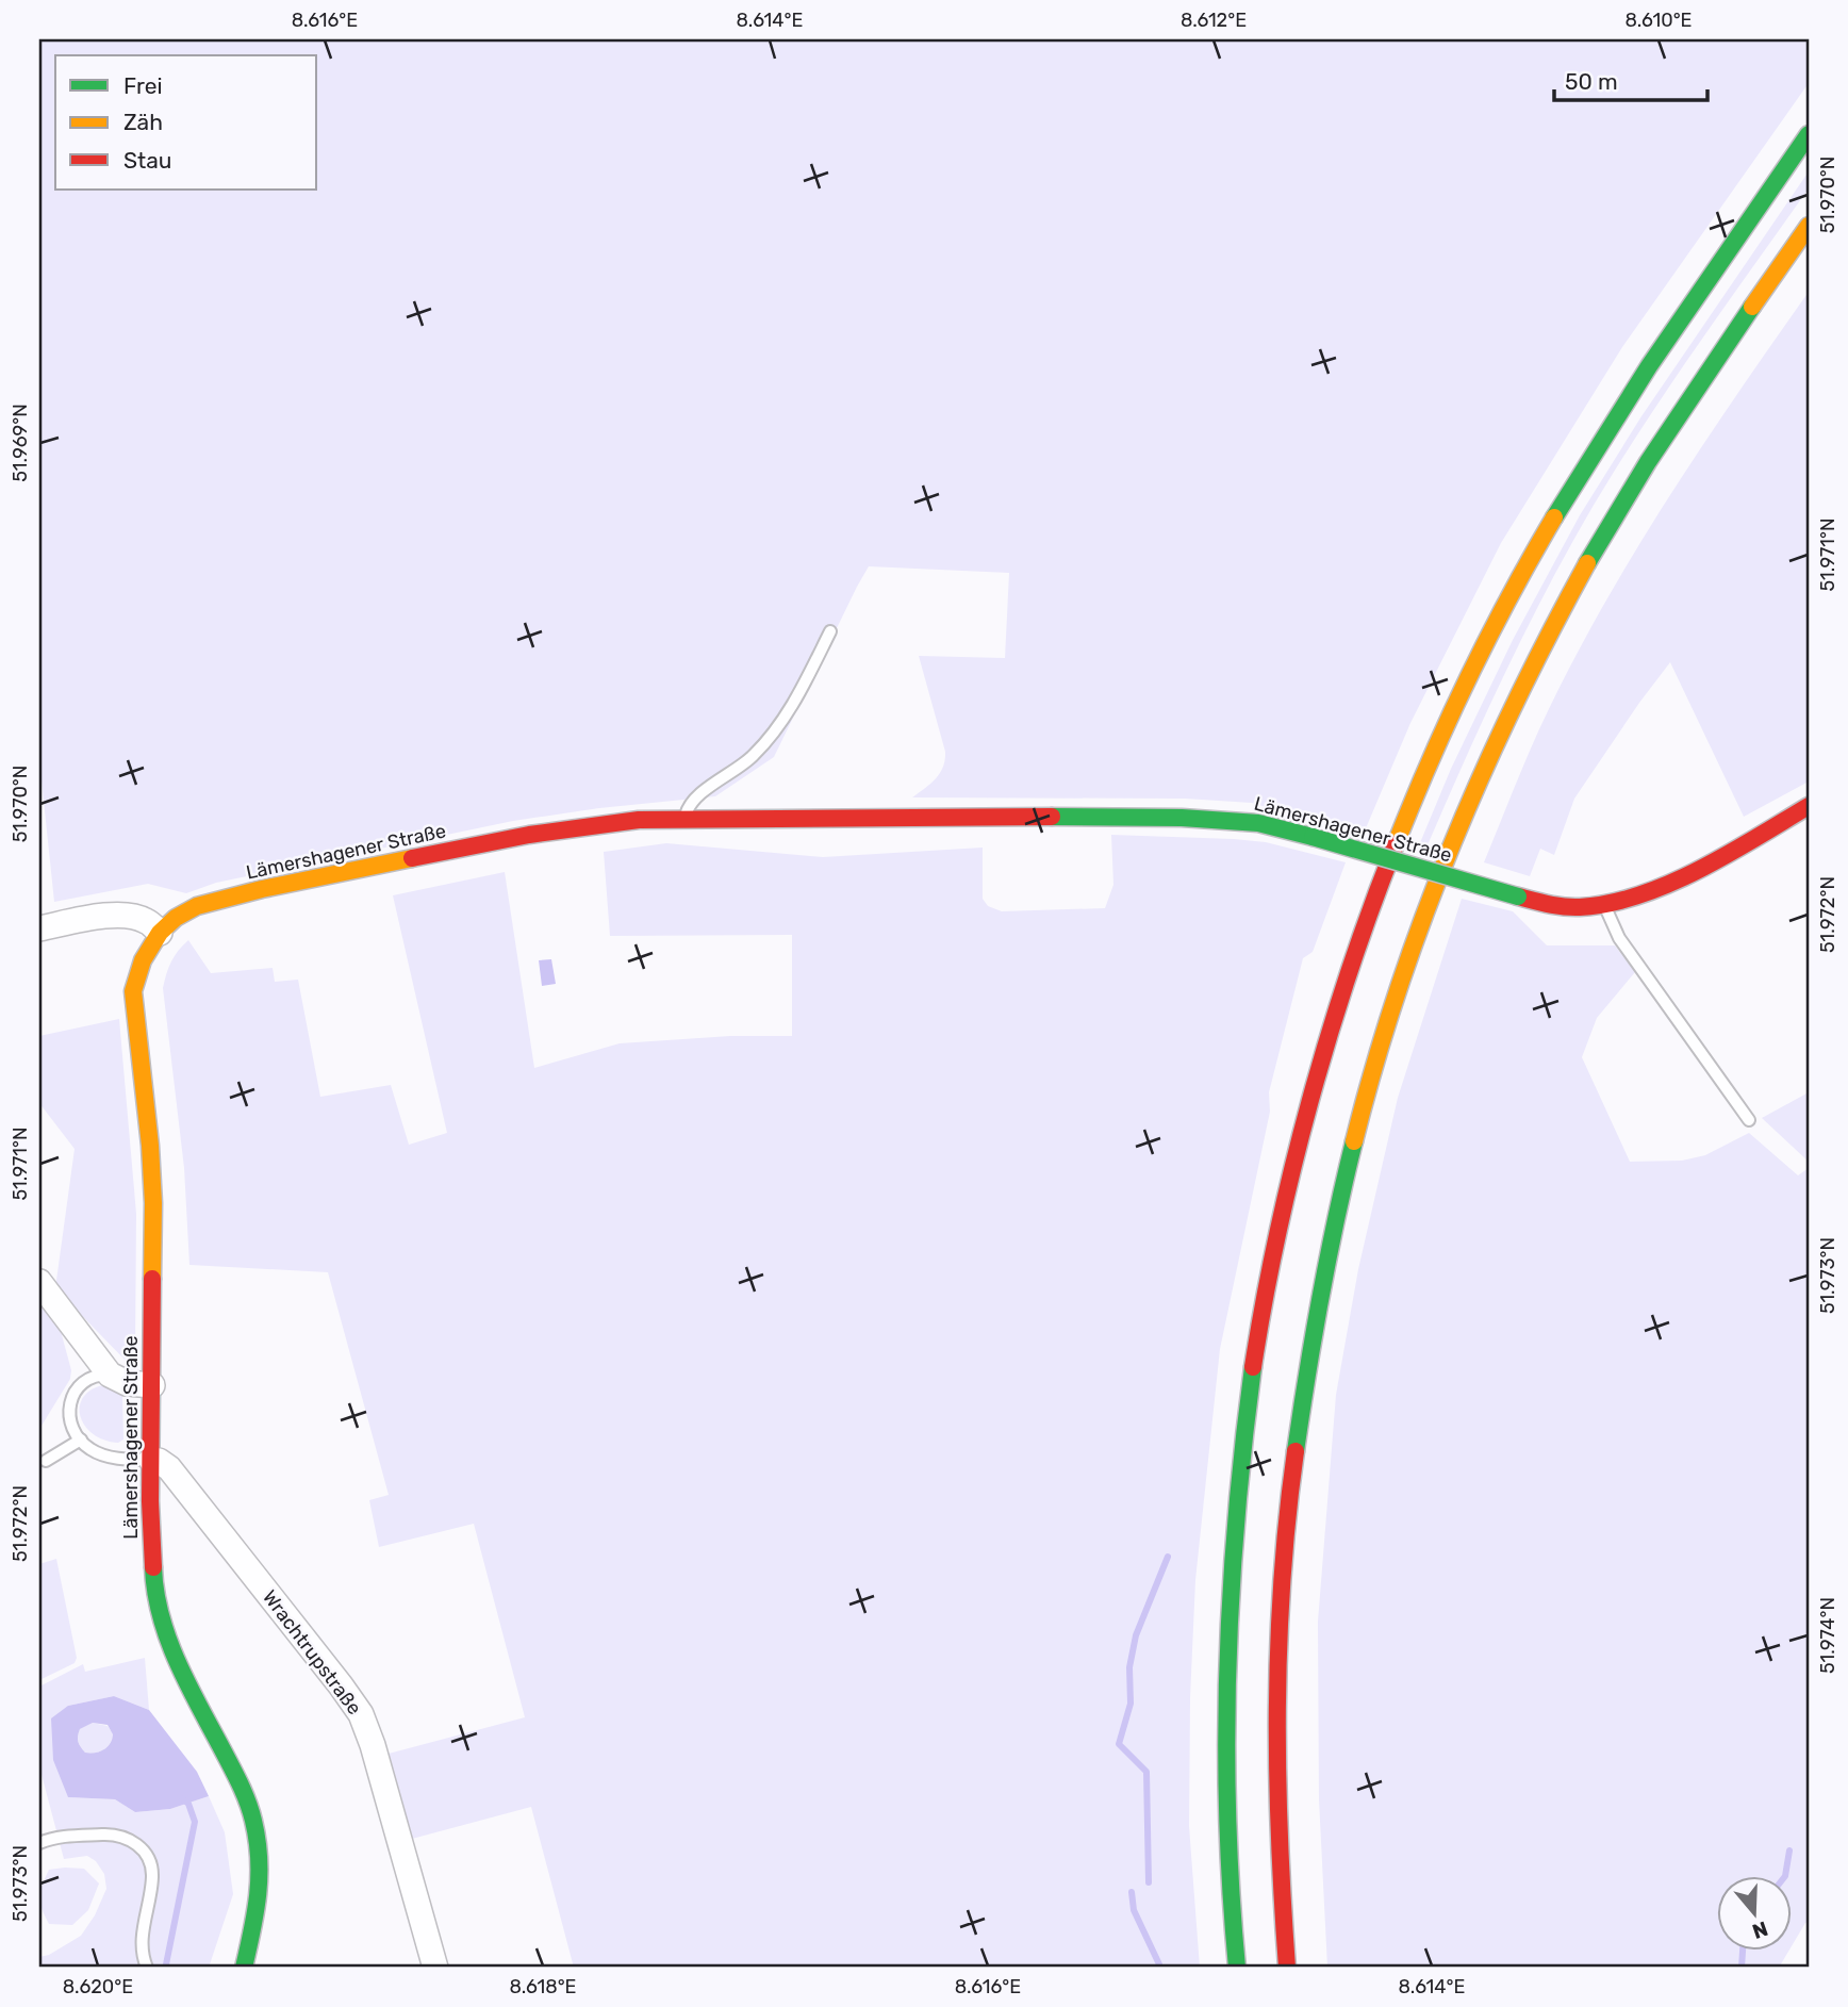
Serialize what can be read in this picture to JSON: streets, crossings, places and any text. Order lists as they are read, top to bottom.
{
  "streets": {
    "main road": ["Lämershagener Straße"],
    "street": ["Wrachtrupstraße"]
  },
  "crossings": [
    ["Lämershagener Straße", "Wrachtrupstraße"]
  ],
  "legend": ["Frei", "Zäh", "Stau"],
  "scale_bar": "50 m",
  "north": "bottom",
  "coordinates": [
    "8.616°E",
    "8.614°E",
    "8.612°E",
    "8.610°E",
    "51.970°N",
    "51.969°N",
    "51.971°N",
    "51.972°N",
    "51.973°N",
    "51.974°N",
    "8.620°E",
    "8.618°E"
  ]
}
